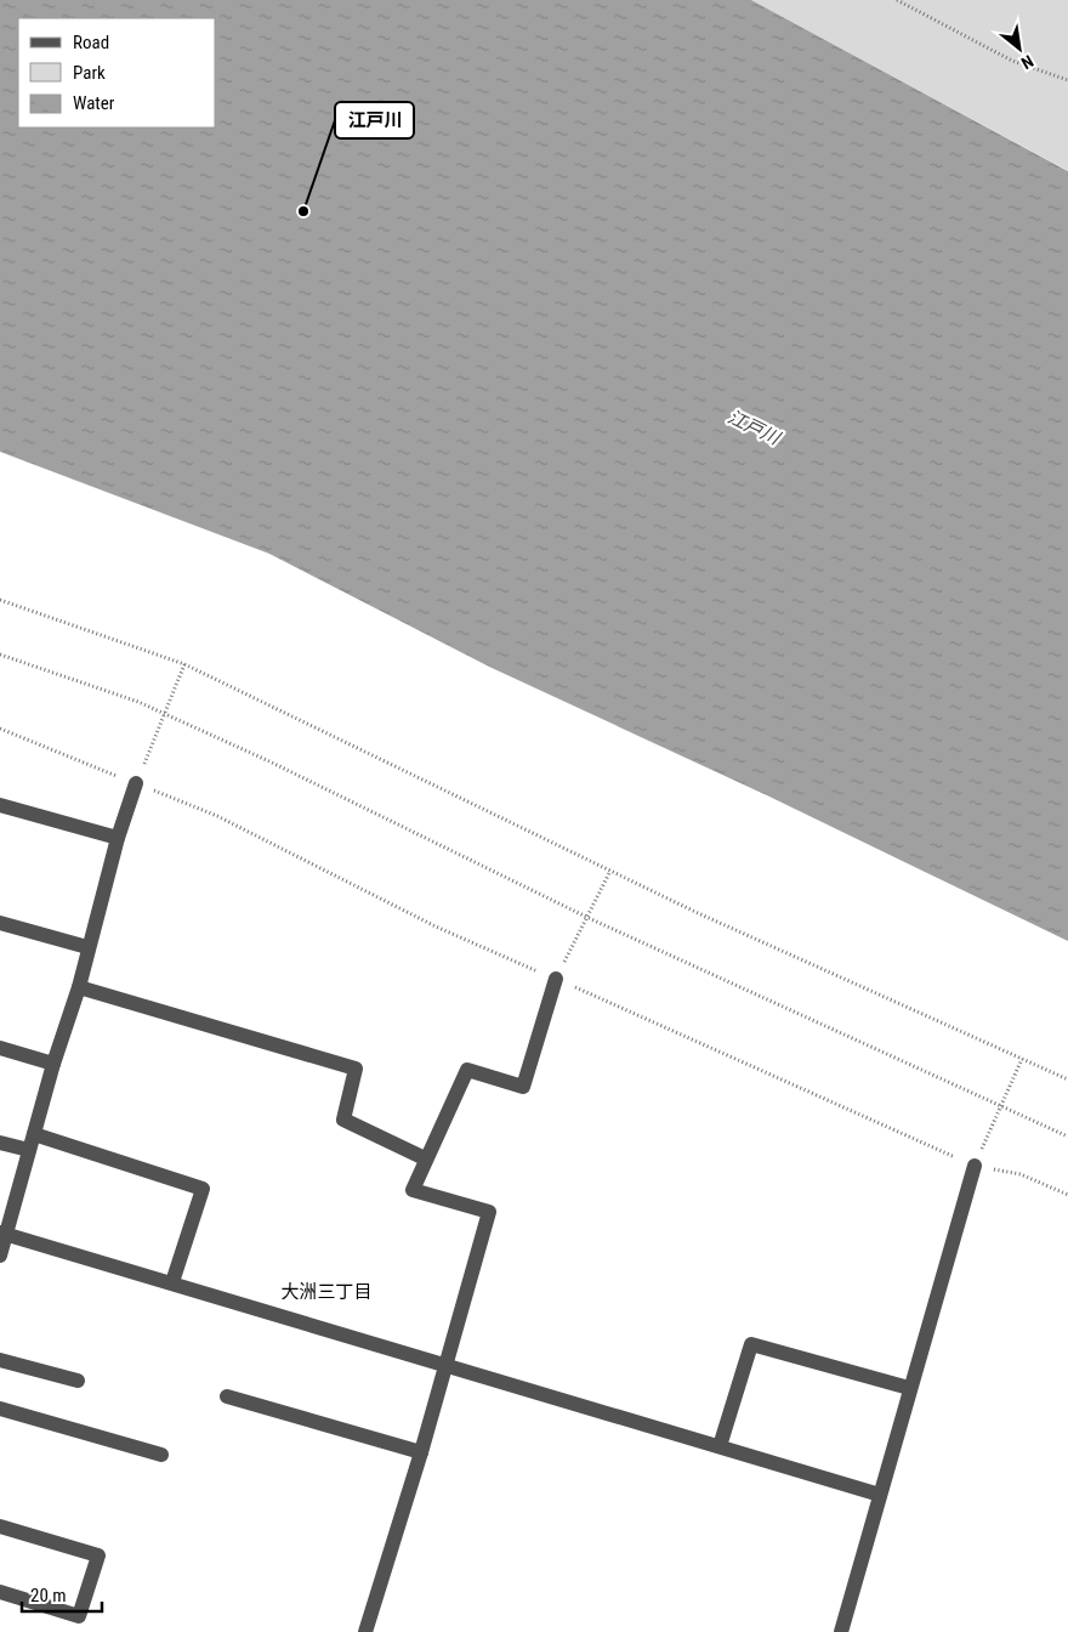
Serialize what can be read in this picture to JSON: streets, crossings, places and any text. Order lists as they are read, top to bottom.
{
  "districts": ["大洲三丁目"],
  "water": ["江戸川"],
  "places": ["江戸川"],
  "legend": ["Road", "Park", "Water"],
  "scale_bar": "20 m",
  "north": "bottom right"
}
